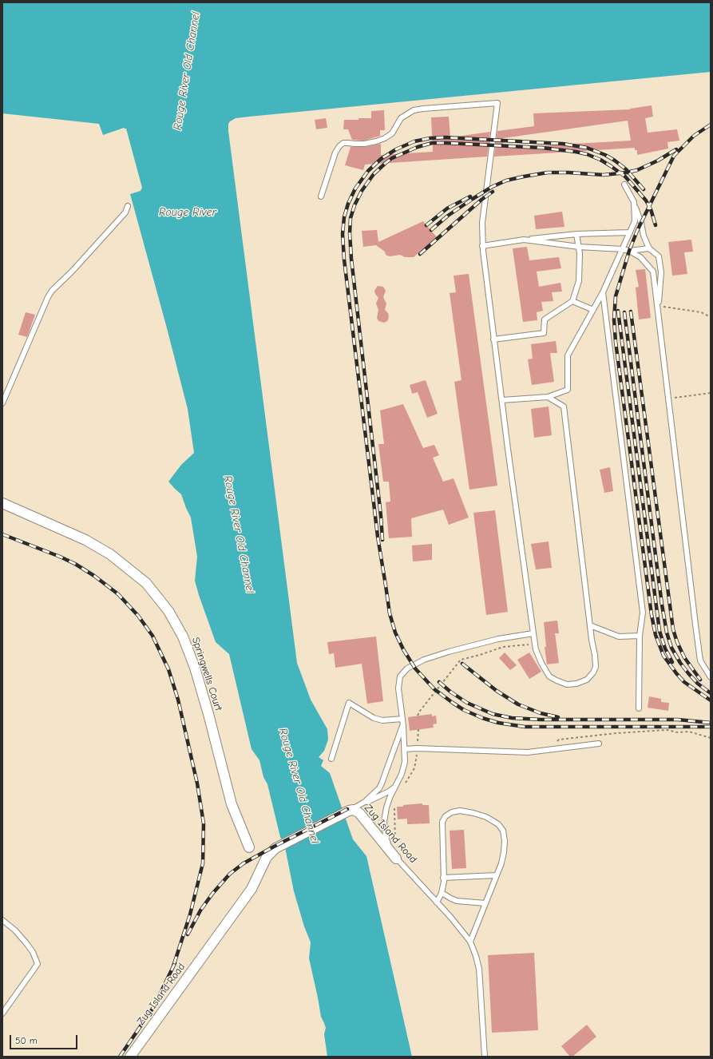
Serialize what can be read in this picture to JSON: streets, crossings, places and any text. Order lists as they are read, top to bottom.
{
  "streets": {
    "street": ["Springwells Court", "Zug Island Road"]
  },
  "water": ["Rouge River Old Channel", "Rouge River"],
  "scale_bar": "50 m"
}
